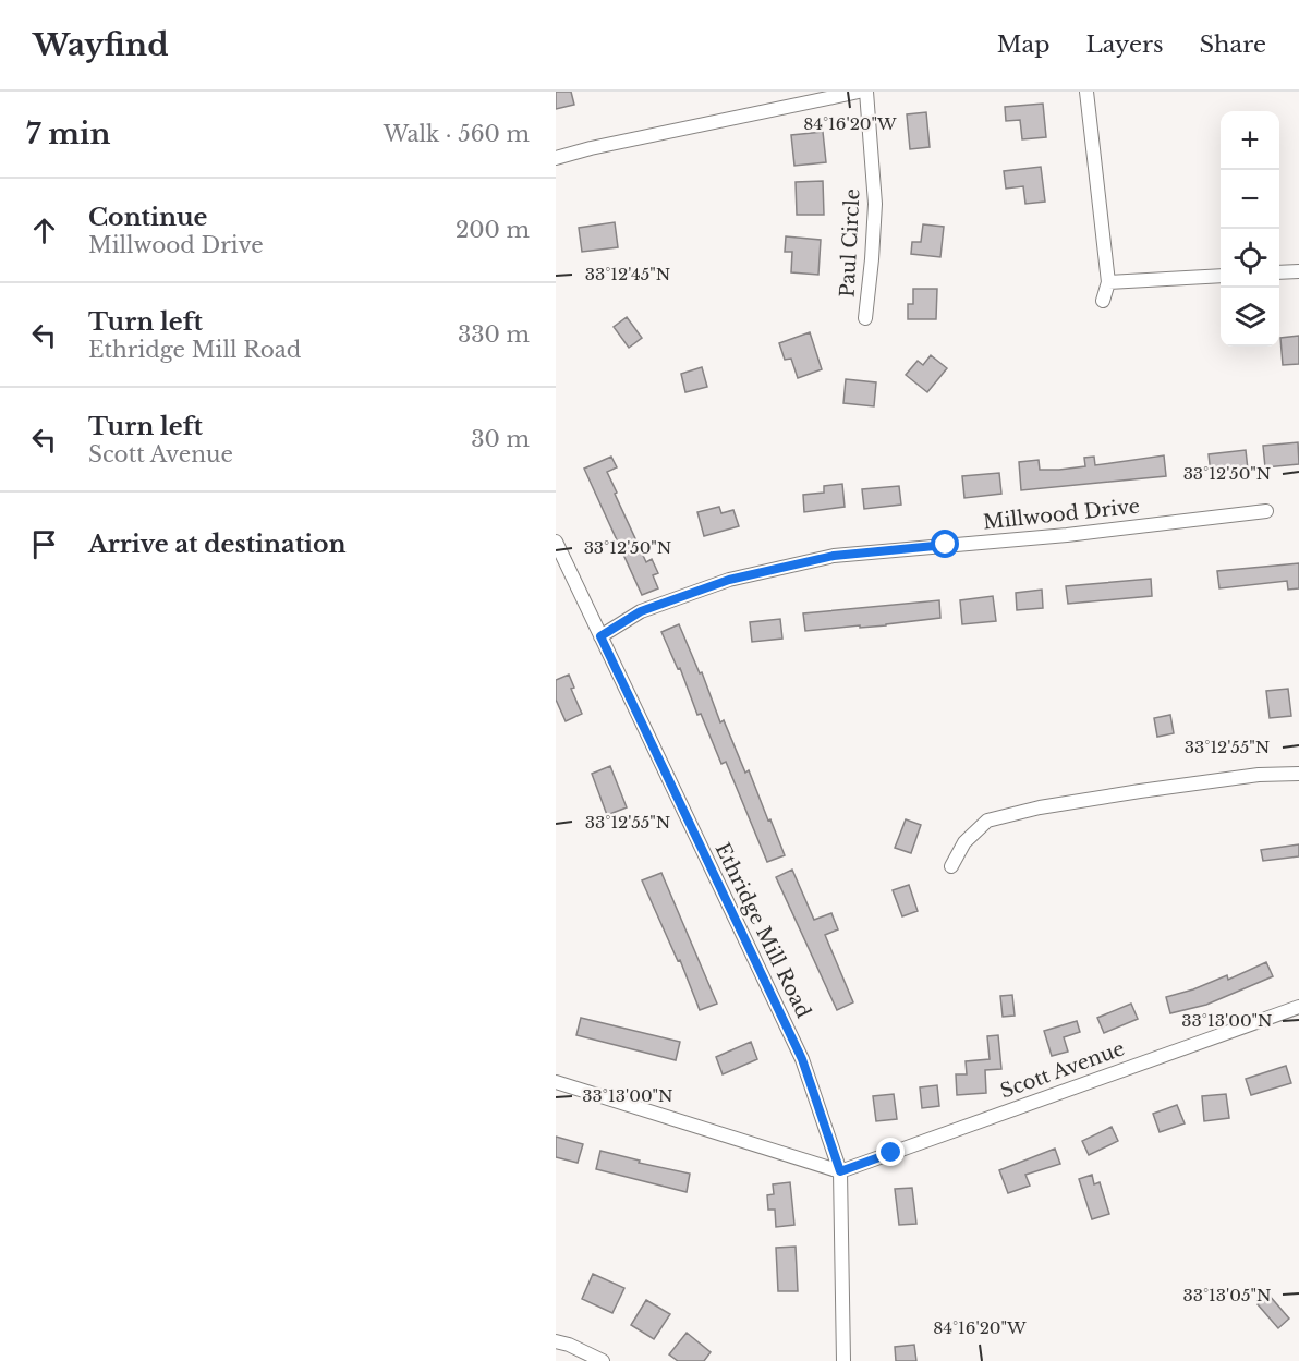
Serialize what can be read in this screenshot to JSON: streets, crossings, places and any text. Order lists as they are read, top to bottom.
{
  "streets": {
    "street": [
      "Paul Circle",
      "Millwood Drive",
      "Ethridge Mill Road",
      "Scott Avenue"
    ]
  },
  "crossings": [
    ["Millwood Drive", "Ethridge Mill Road"],
    ["Ethridge Mill Road", "Scott Avenue"]
  ],
  "page": {
    "header": "Wayfind",
    "nav": ["Map", "Layers", "Share"],
    "heading": ["7 min", "Walk · 560 m"],
    "map_buttons": ["+", "−"],
    "list": [
      ["Continue", "Millwood Drive", "200 m"],
      ["Turn left", "Ethridge Mill Road", "330 m"],
      ["Turn left", "Scott Avenue", "30 m"],
      "Arrive at destination"
    ]
  },
  "coordinates": [
    "84°16'20\"W",
    "33°12'45\"N",
    "33°12'50\"N",
    "33°12'55\"N",
    "33°13'00\"N",
    "33°13'05\"N"
  ]
}
